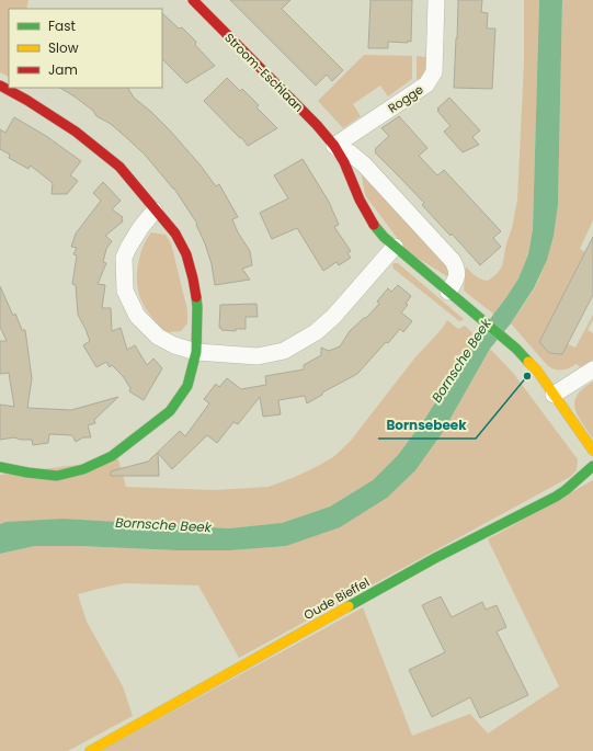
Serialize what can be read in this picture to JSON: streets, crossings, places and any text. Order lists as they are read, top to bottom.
{
  "streets": {
    "street": ["Stroom-Eschlaan", "Rogge", "Oude Bieffel"]
  },
  "crossings": [
    ["Stroom-Eschlaan", "Rogge"]
  ],
  "water": ["Bornsche Beek"],
  "places": ["Bornsebeek"],
  "legend": ["Fast", "Slow", "Jam"]
}
